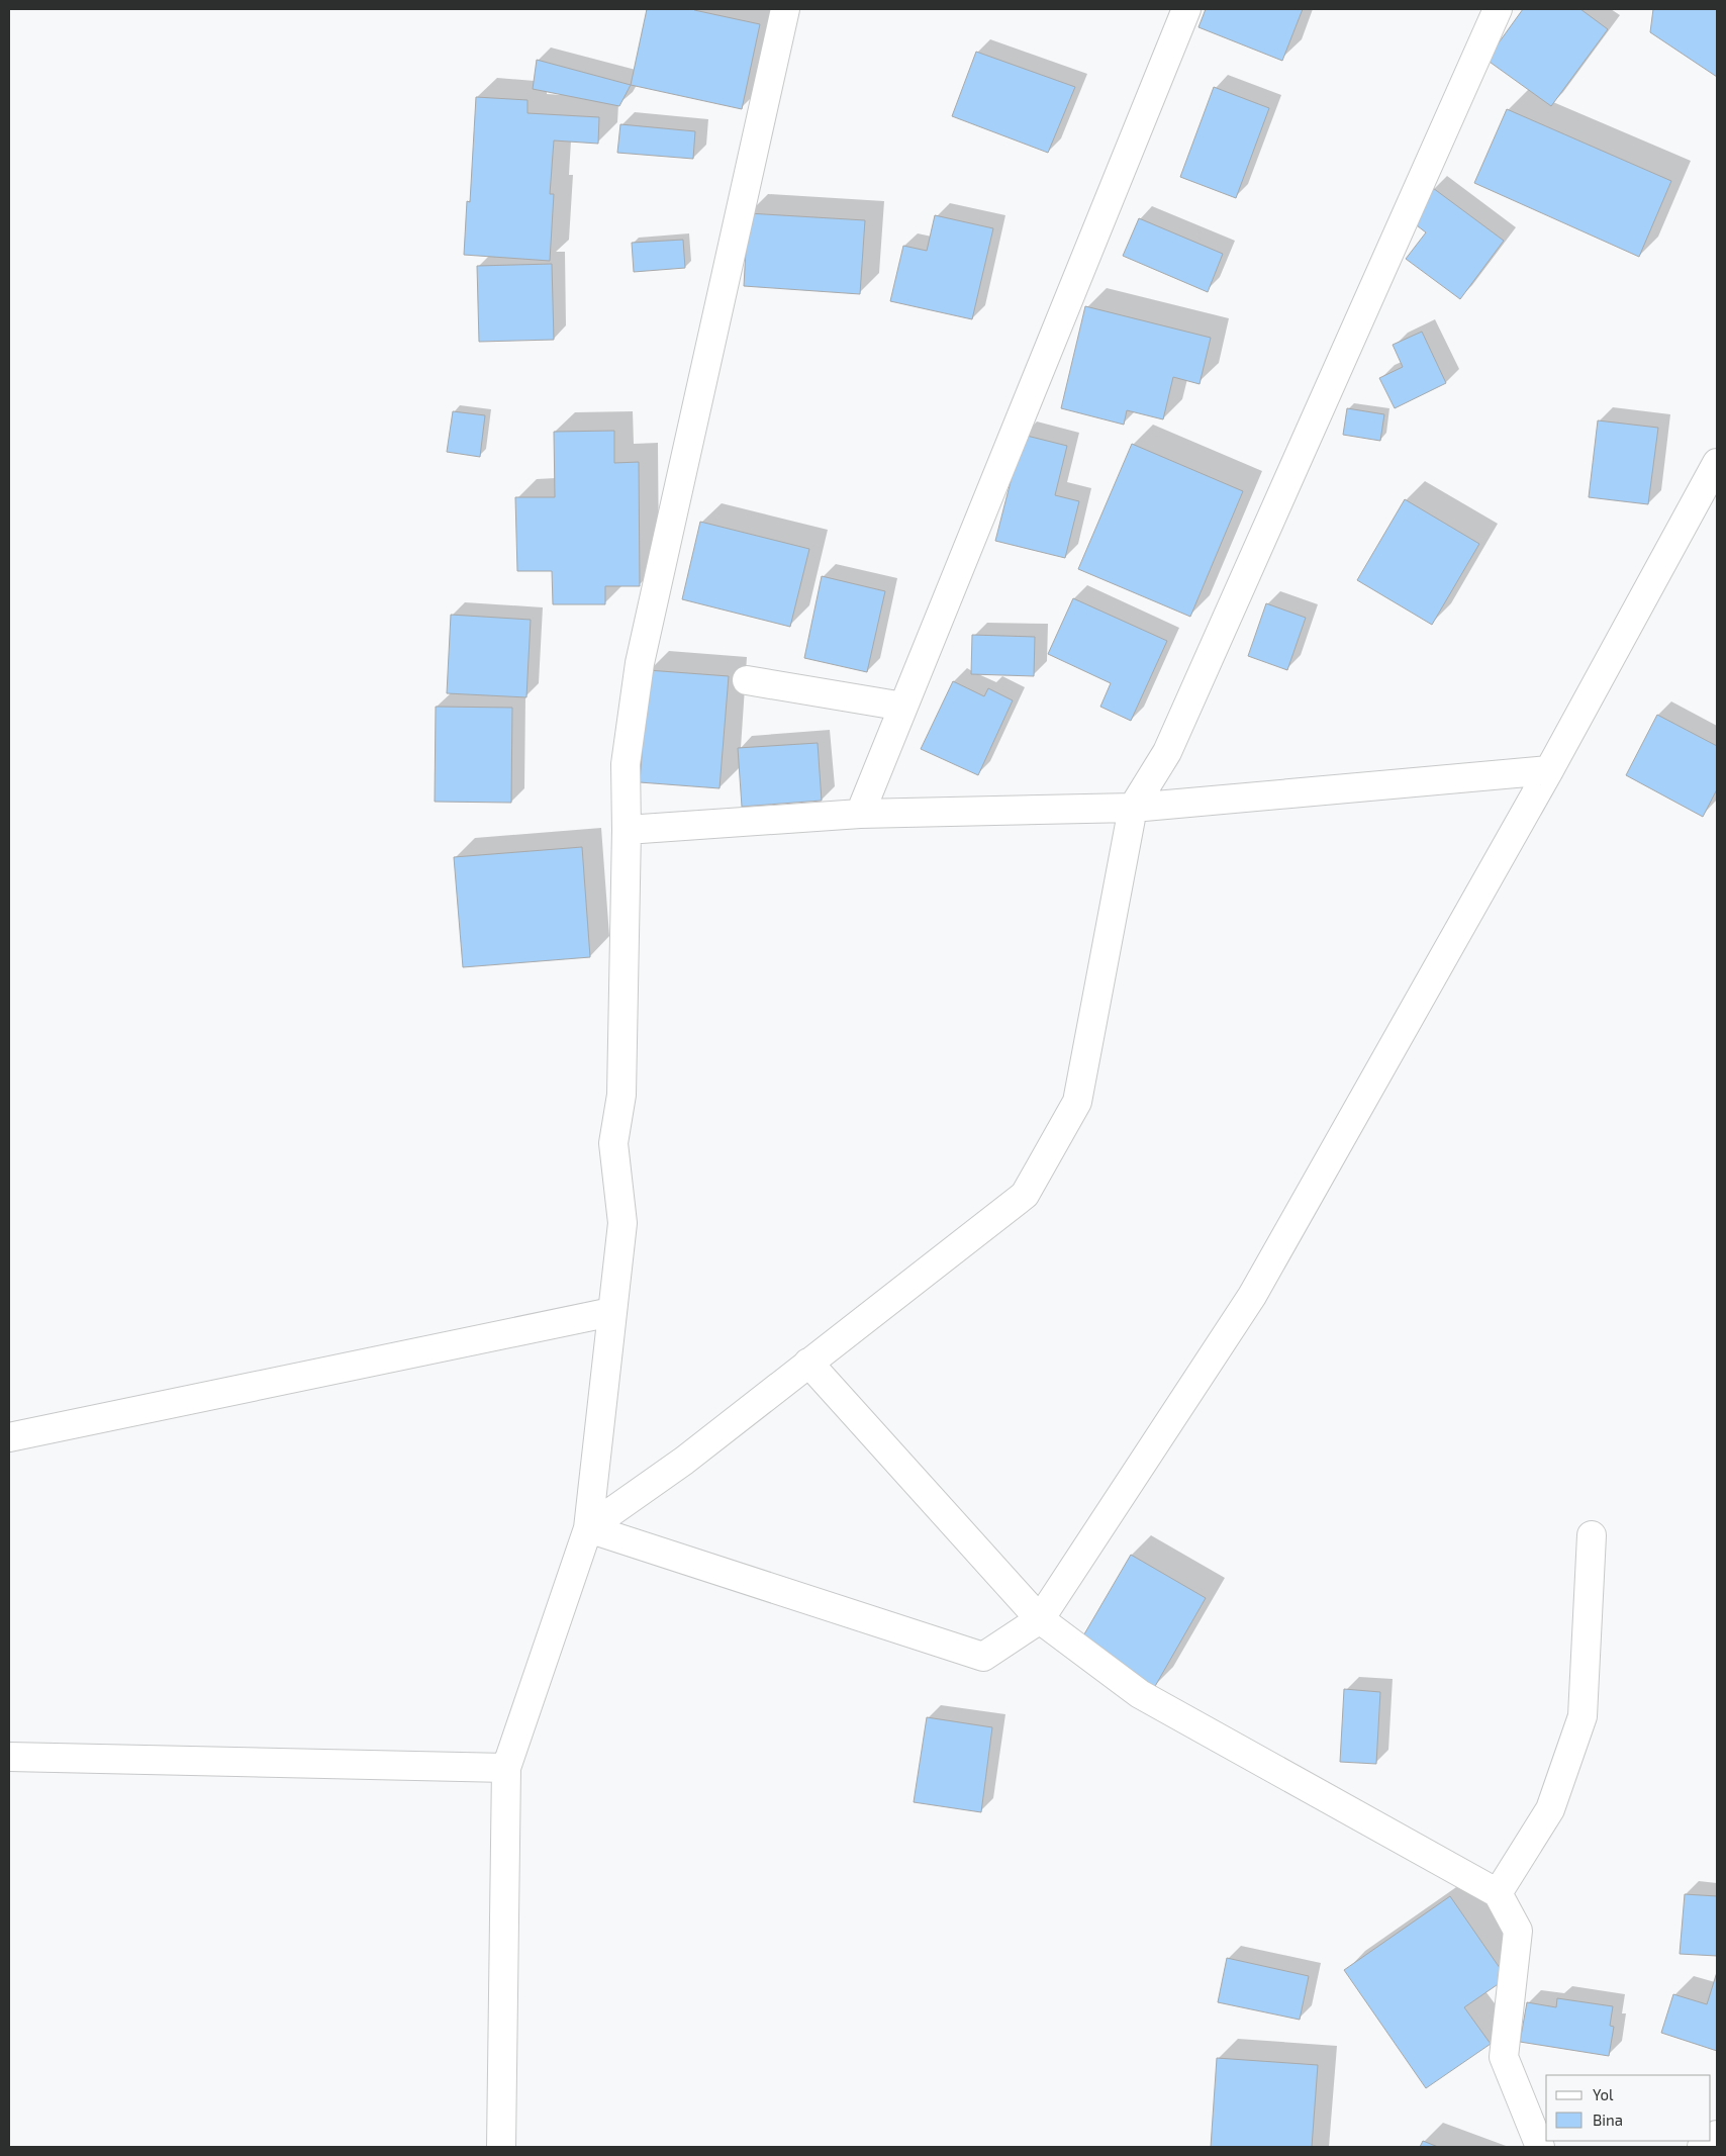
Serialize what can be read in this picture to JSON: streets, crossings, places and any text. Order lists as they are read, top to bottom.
{
  "legend": ["Yol", "Bina"]
}
